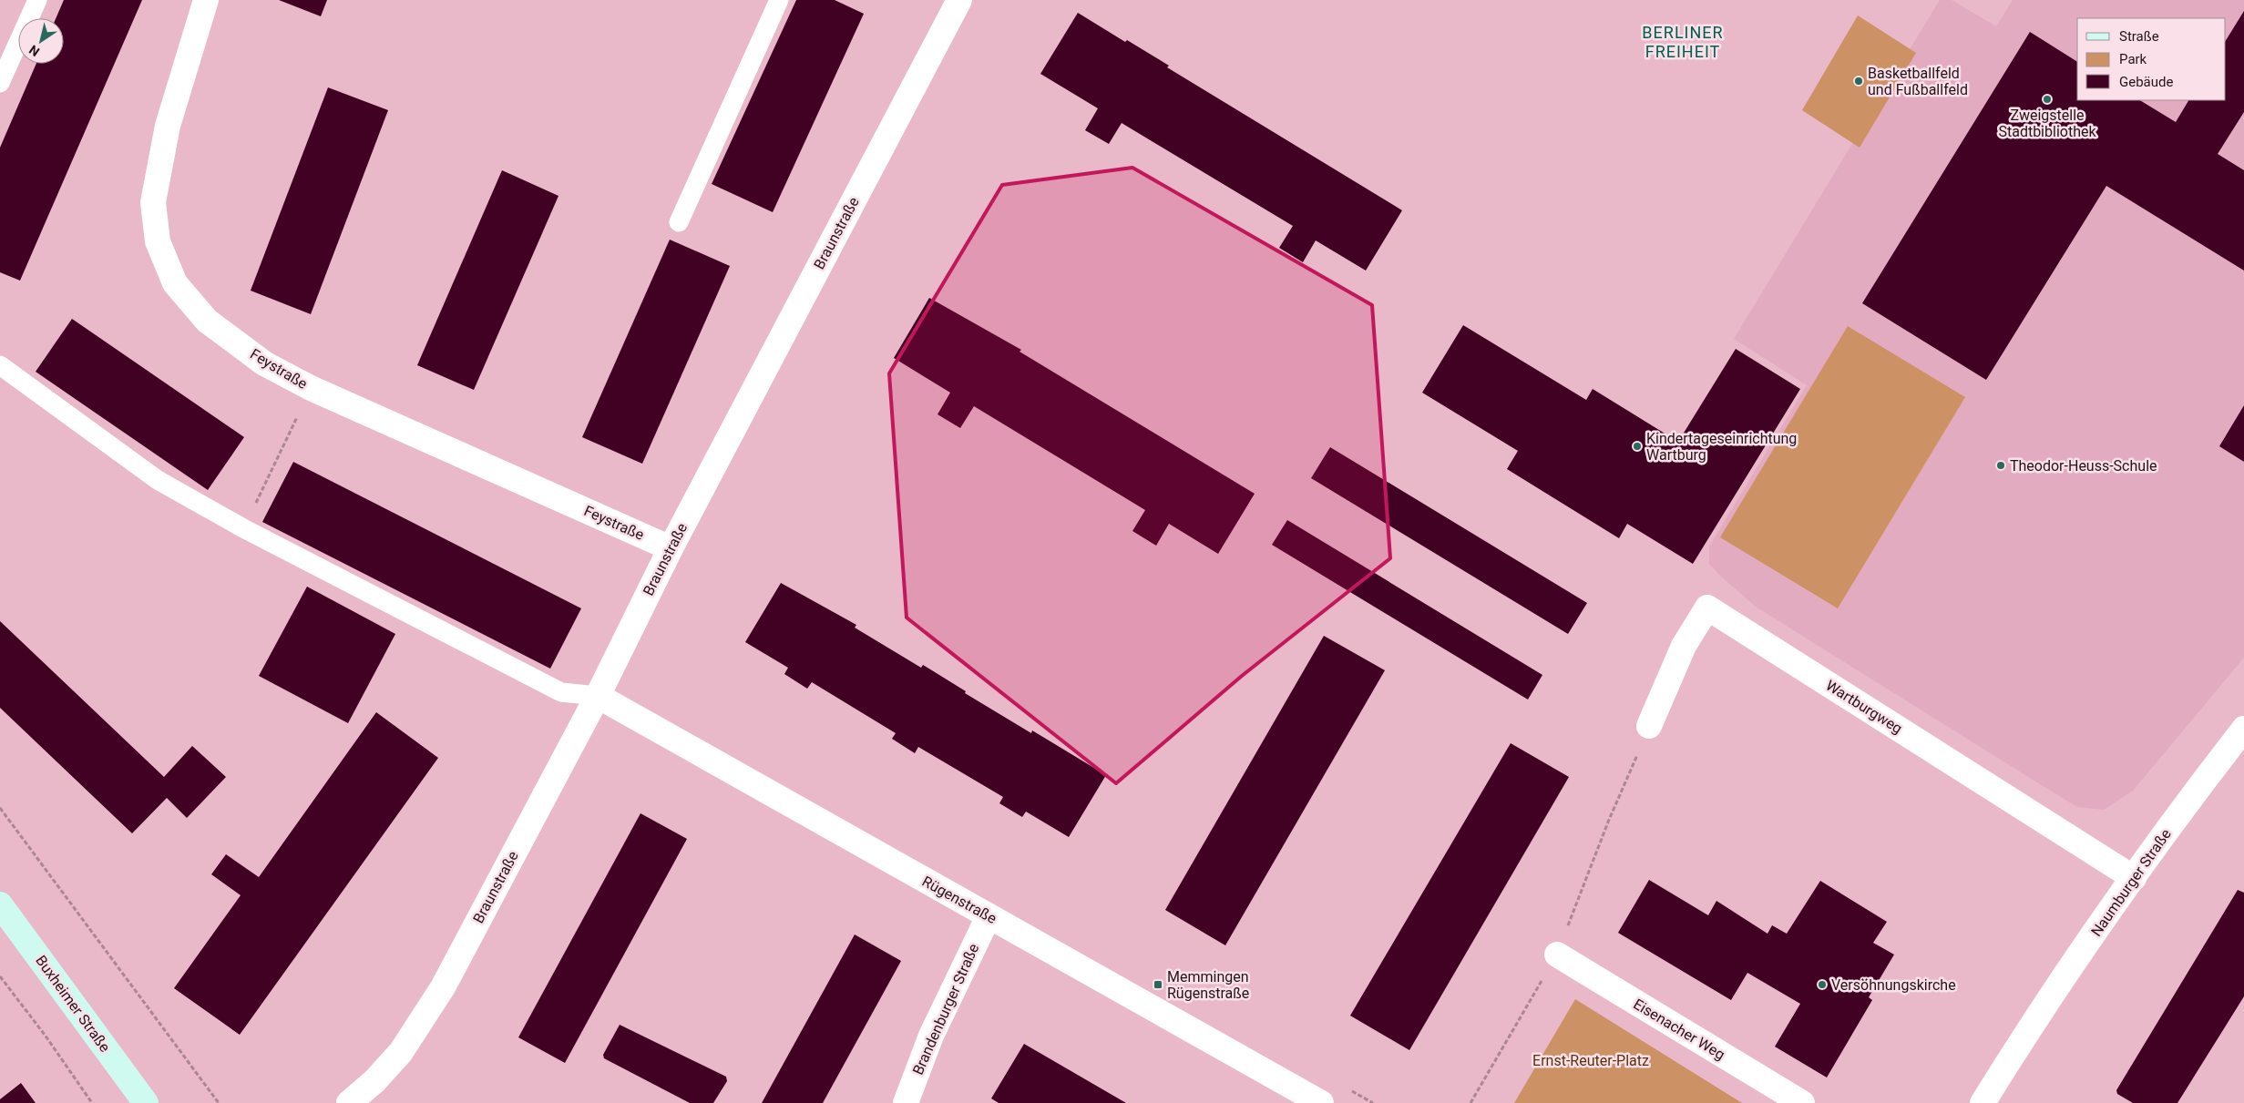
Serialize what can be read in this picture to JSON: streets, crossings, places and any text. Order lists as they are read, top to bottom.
{
  "streets": {
    "main road": ["Buxheimer Straße"],
    "street": [
      "Braunstraße",
      "Feystraße",
      "Wartburgweg",
      "Naumburger Straße",
      "Rügenstraße",
      "Brandenburger Straße",
      "Eisenacher Weg"
    ]
  },
  "crossings": [
    ["Braunstraße", "Feystraße"],
    ["Braunstraße", "Rügenstraße"],
    ["Wartburgweg", "Naumburger Straße"],
    ["Rügenstraße", "Brandenburger Straße"]
  ],
  "districts": ["BERLINER FREIHEIT"],
  "parks": ["Ernst-Reuter-Platz"],
  "places": {
    "other": [
      "Basketballfeld und Fußballfeld",
      "Zweigstelle Stadtbibliothek",
      "Kindertageseinrichtung Wartburg",
      "Theodor-Heuss-Schule",
      "Versöhnungskirche"
    ],
    "transit": ["Memmingen Rügenstraße"]
  },
  "legend": ["Straße", "Park", "Gebäude"],
  "north": "bottom left"
}
